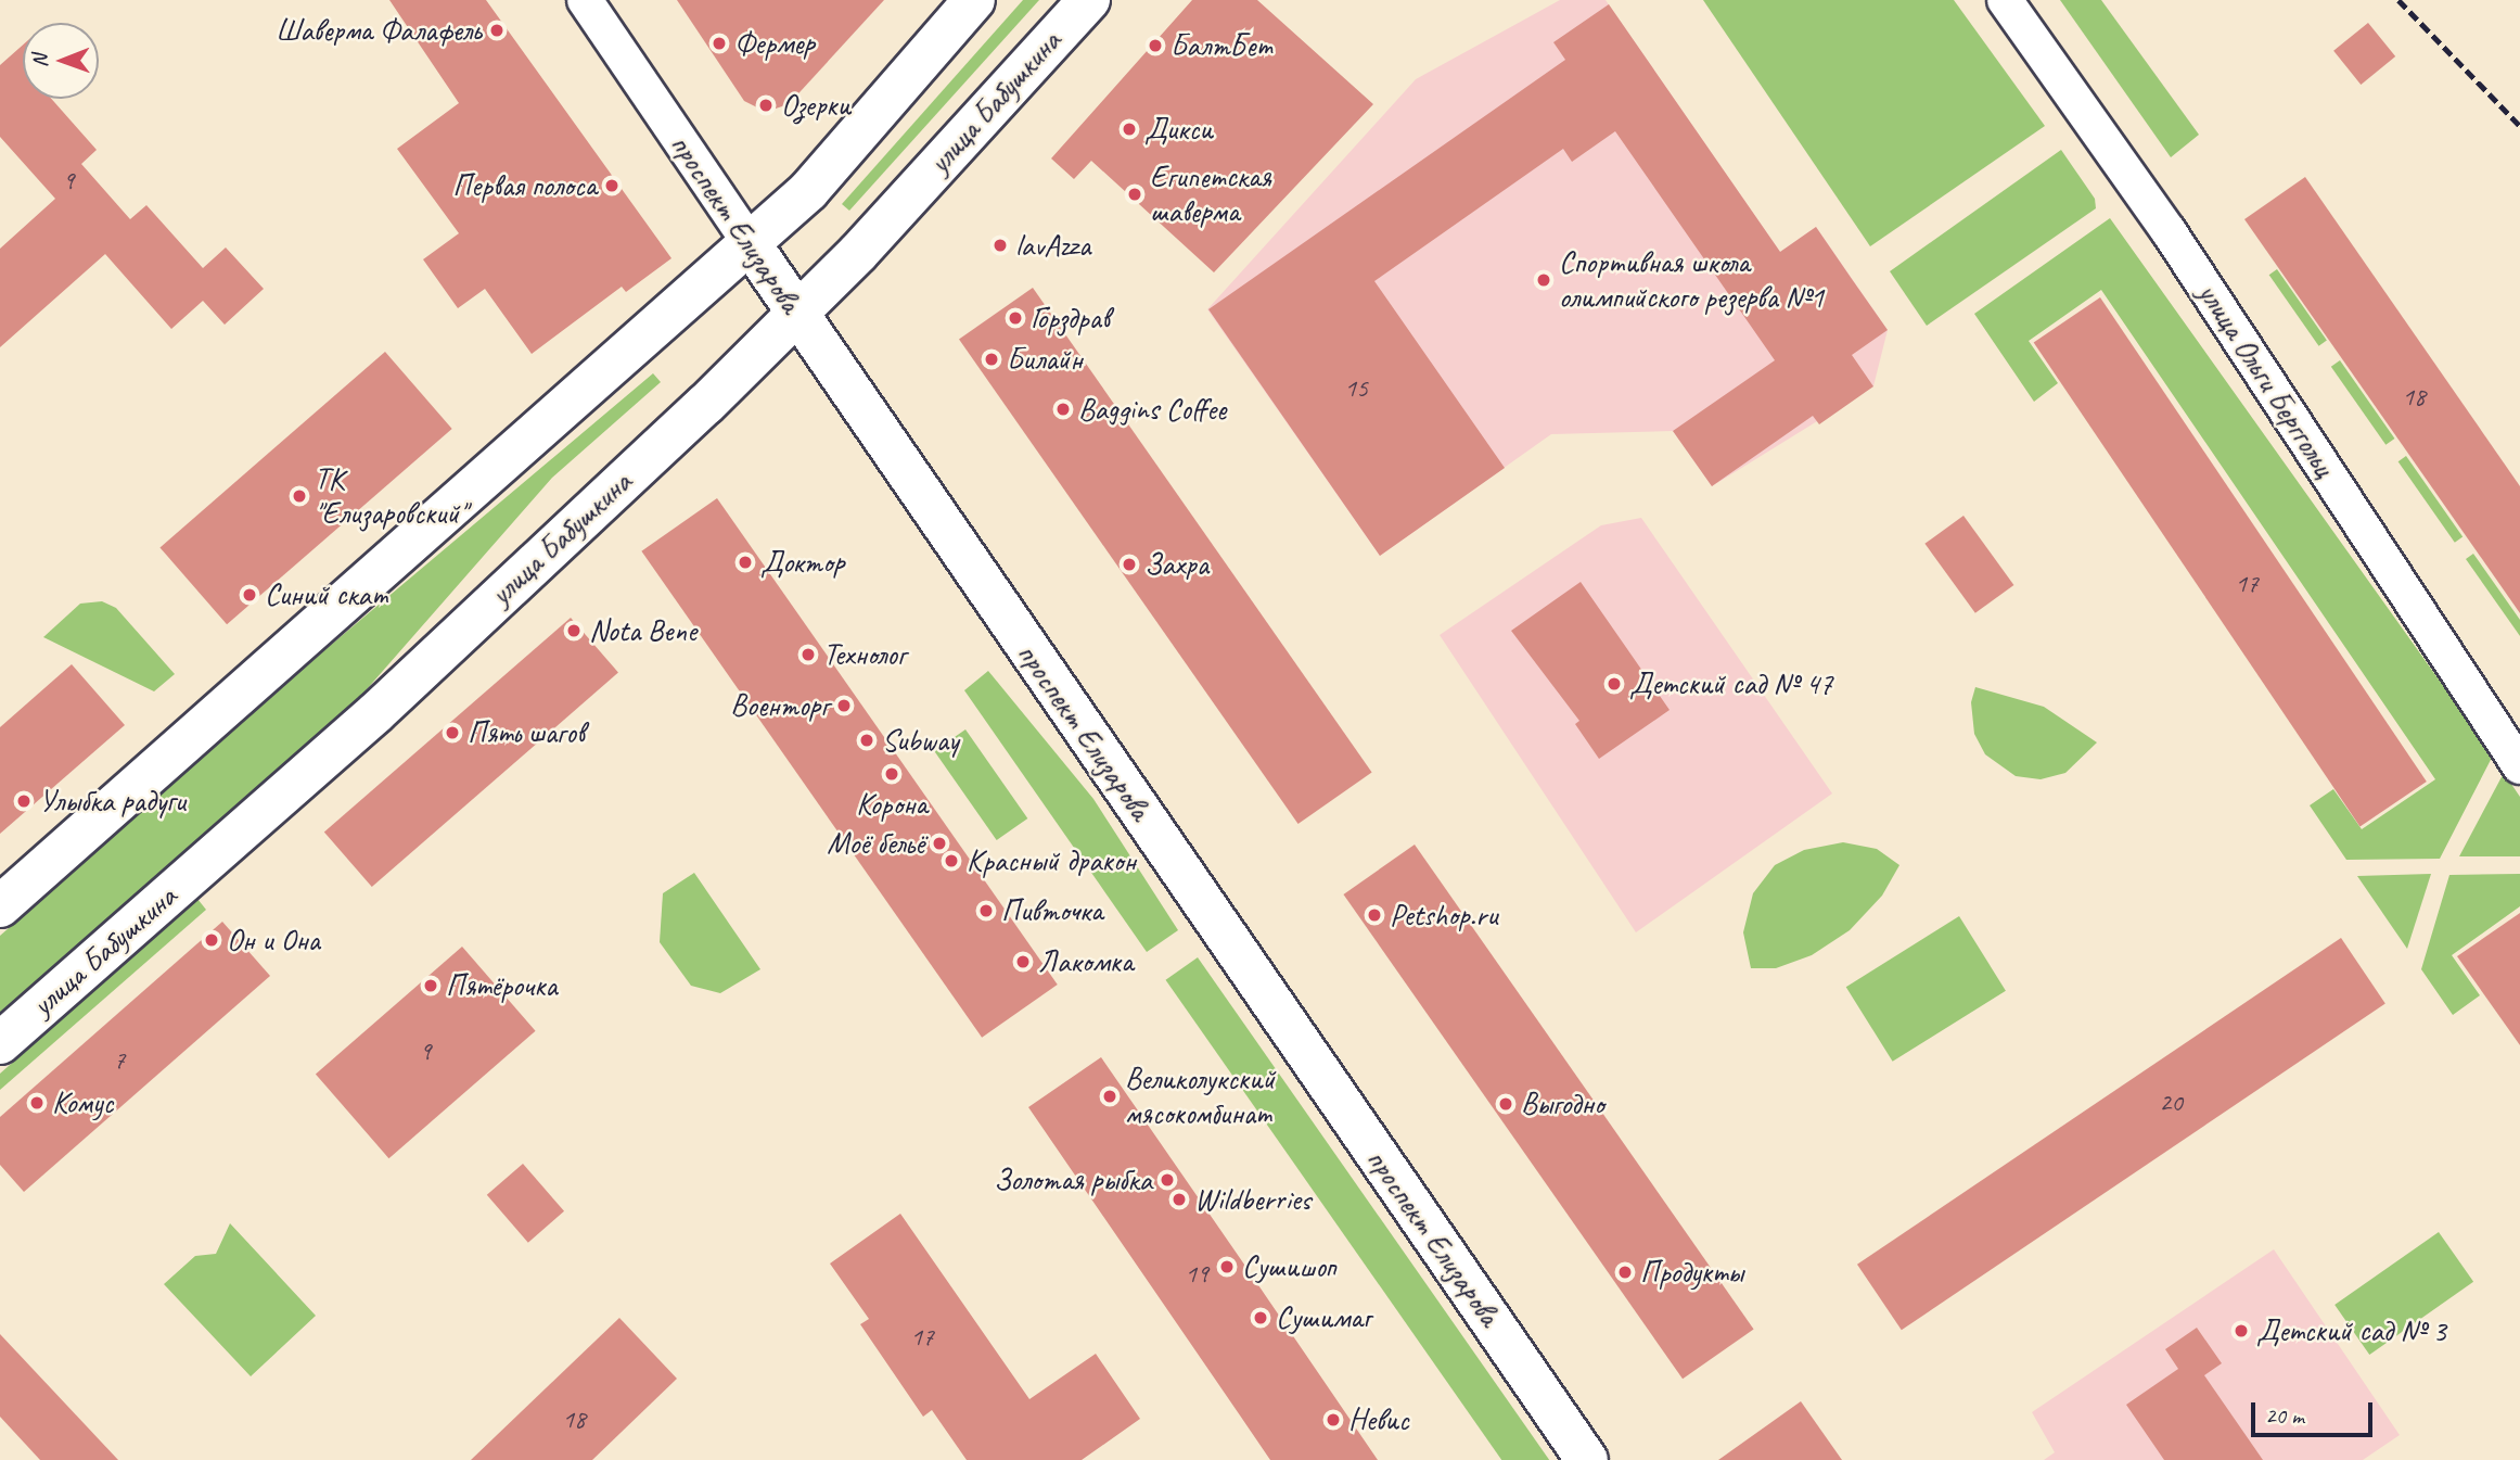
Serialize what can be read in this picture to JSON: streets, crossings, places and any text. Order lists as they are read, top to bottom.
{
  "streets": {
    "street": ["улица Бабушкина", "проспект Елизарова", "улица Ольги Берггольц"]
  },
  "crossings": [
    ["улица Бабушкина", "проспект Елизарова"]
  ],
  "places": [
    "Шаверма Фалафель",
    "Фермер",
    "БалтБет",
    "Озерки",
    "Дикси",
    "Первая полоса",
    "Египетская шаверма",
    "lavAzza",
    "Спортивная школа олимпийского резерва №1",
    "Горздрав",
    "Билайн",
    "Baggins Coffee",
    "ТК \"Елизаровский\"",
    "Доктор",
    "Захра",
    "Синий скат",
    "Nota Bene",
    "Технолог",
    "Детский сад № 47",
    "Военторг",
    "Пять шагов",
    "Subway",
    "Корона",
    "Улыбка радуги",
    "Моё бельё",
    "Красный дракон",
    "Пивточка",
    "Petshop.ru",
    "Он и Она",
    "Лакомка",
    "Пятёрочка",
    "Великолукский мясокомбинат",
    "Комус",
    "Выгодно",
    "Золотая рыбка",
    "Wildberries",
    "Сушишоп",
    "Продукты",
    "Сушимаг",
    "Детский сад № 3",
    "Невис"
  ],
  "house_numbers": [
    "9",
    "15",
    "18",
    "17",
    "9",
    "7",
    "20",
    "19",
    "17",
    "18"
  ],
  "scale_bar": "20 m",
  "north": "left"
}
